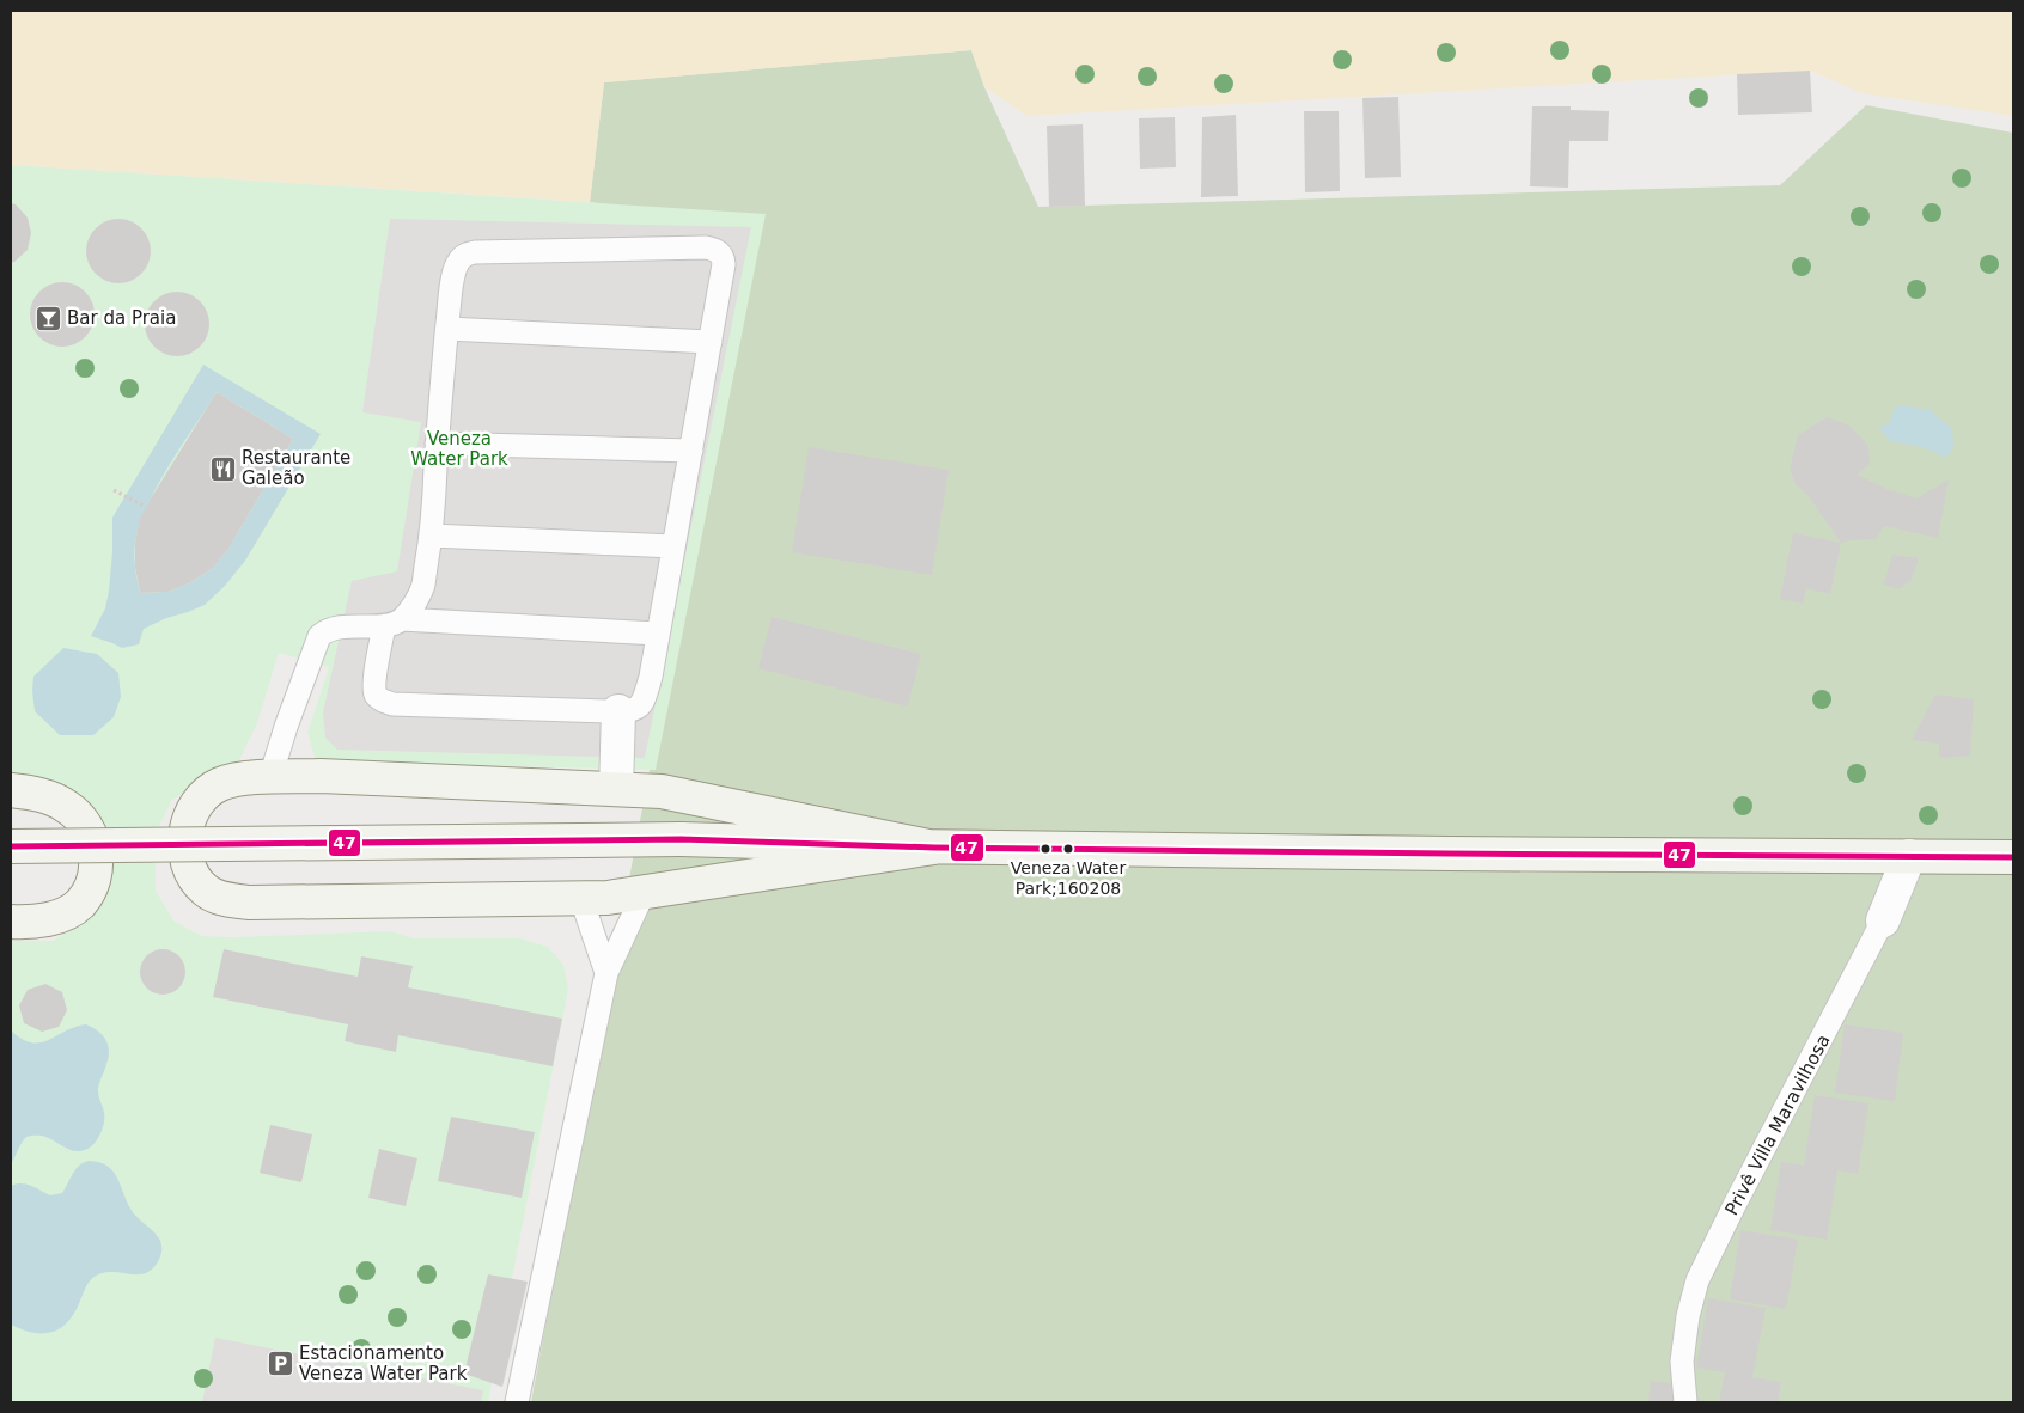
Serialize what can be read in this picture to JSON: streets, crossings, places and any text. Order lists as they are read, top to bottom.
{
  "streets": {
    "street": ["Privê Villa Maravilhosa"]
  },
  "parks": ["Veneza Water Park"],
  "places": {
    "bar": ["Bar da Praia"],
    "restaurant": ["Restaurante Galeão"],
    "other": ["Veneza Water Park;160208"],
    "parking": ["Estacionamento Veneza Water Park"]
  },
  "lines": ["transit line 47"]
}
